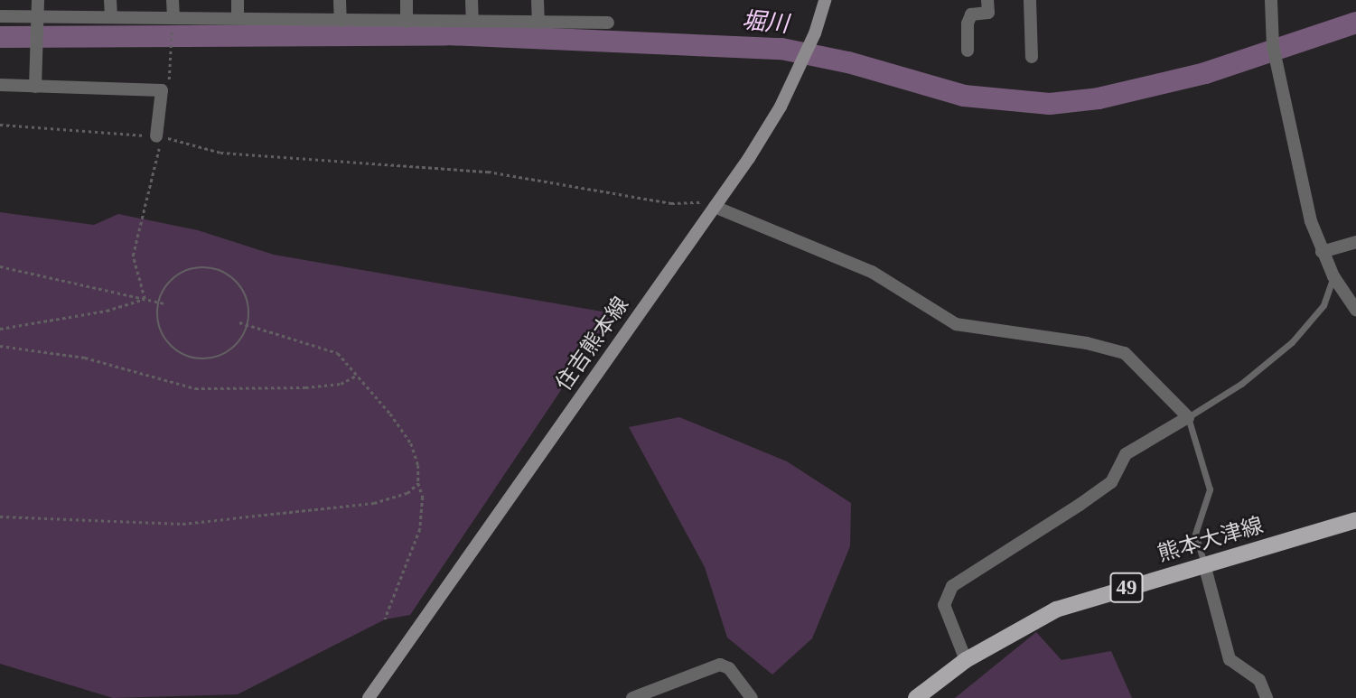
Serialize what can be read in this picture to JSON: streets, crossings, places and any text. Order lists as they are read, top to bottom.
{
  "streets": {
    "main road": ["住吉熊本線", "熊本大津線", "49"]
  },
  "water": ["堀川"]
}
